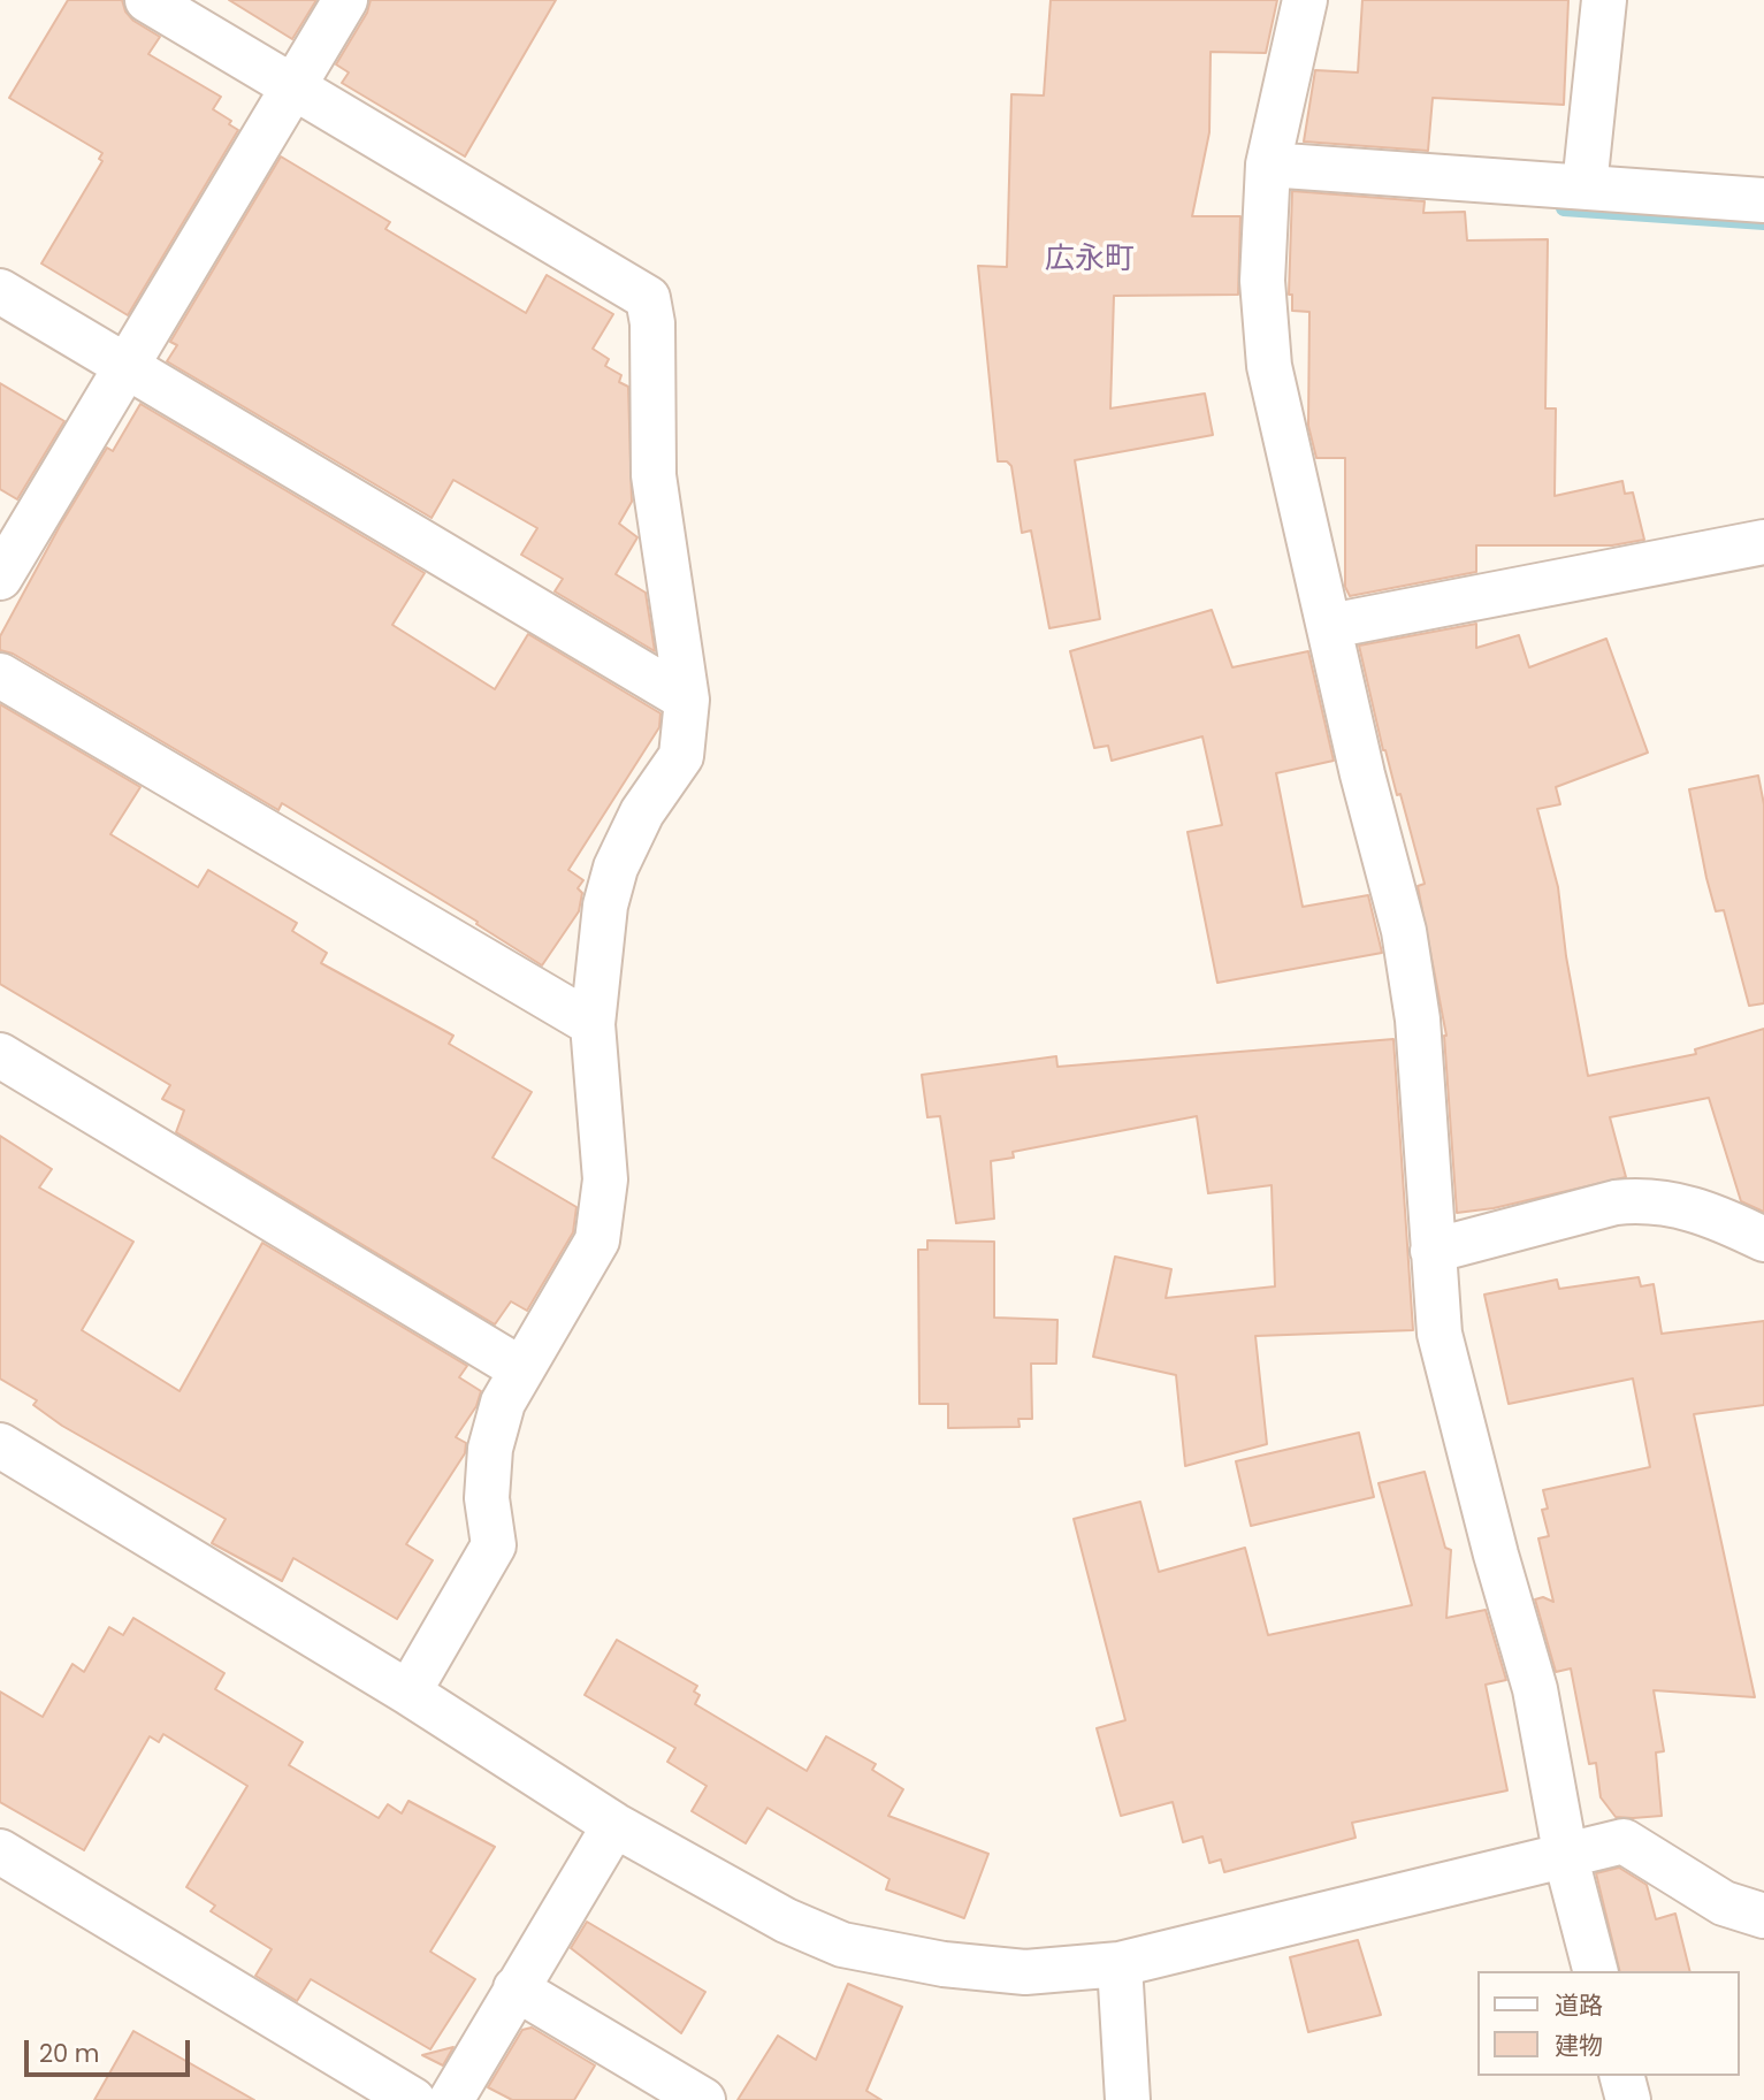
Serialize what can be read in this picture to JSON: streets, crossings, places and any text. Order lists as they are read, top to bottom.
{
  "districts": ["広永町"],
  "legend": ["道路", "建物"],
  "scale_bar": "20 m"
}
